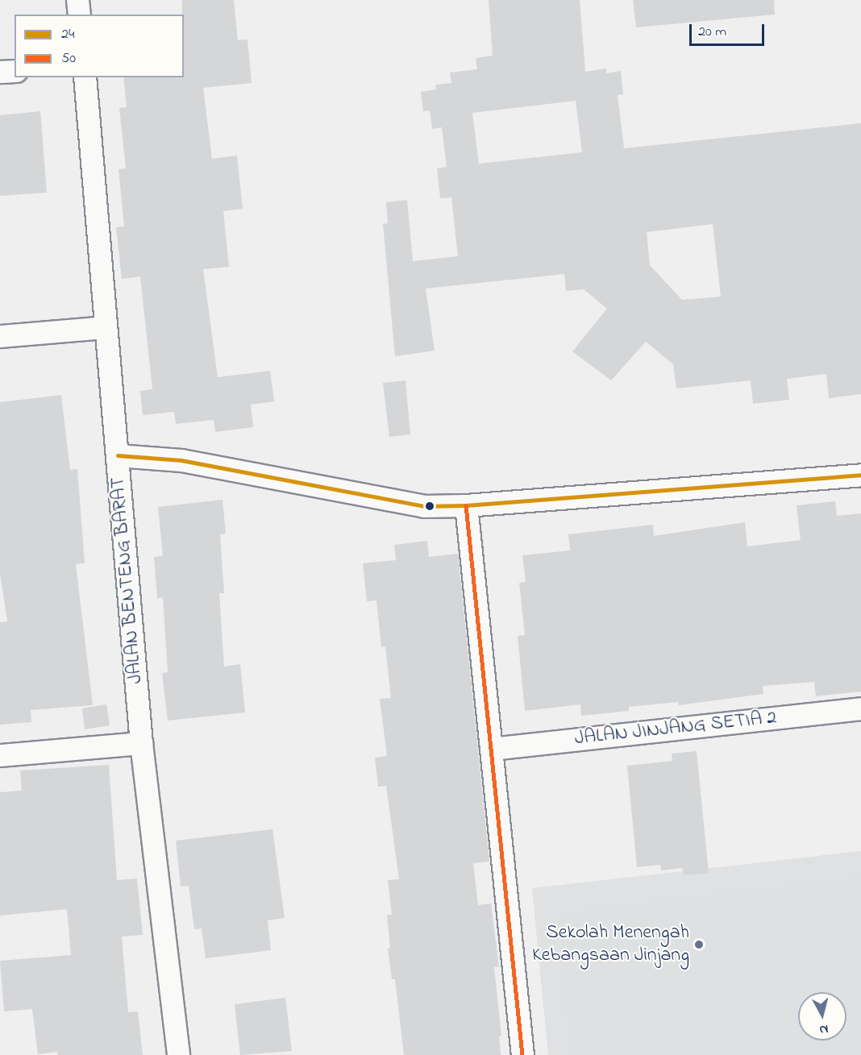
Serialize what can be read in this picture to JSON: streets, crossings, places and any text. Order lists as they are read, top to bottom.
{
  "streets": {
    "street": ["JALAN BENTENG BARAT", "JALAN JINJANG SETIA 2"]
  },
  "places": ["Sekolah Menengah Kebangsaan Jinjang"],
  "lines": ["transit line 24", "transit line 50"],
  "legend": ["24", "50"],
  "scale_bar": "20 m",
  "north": "bottom"
}
